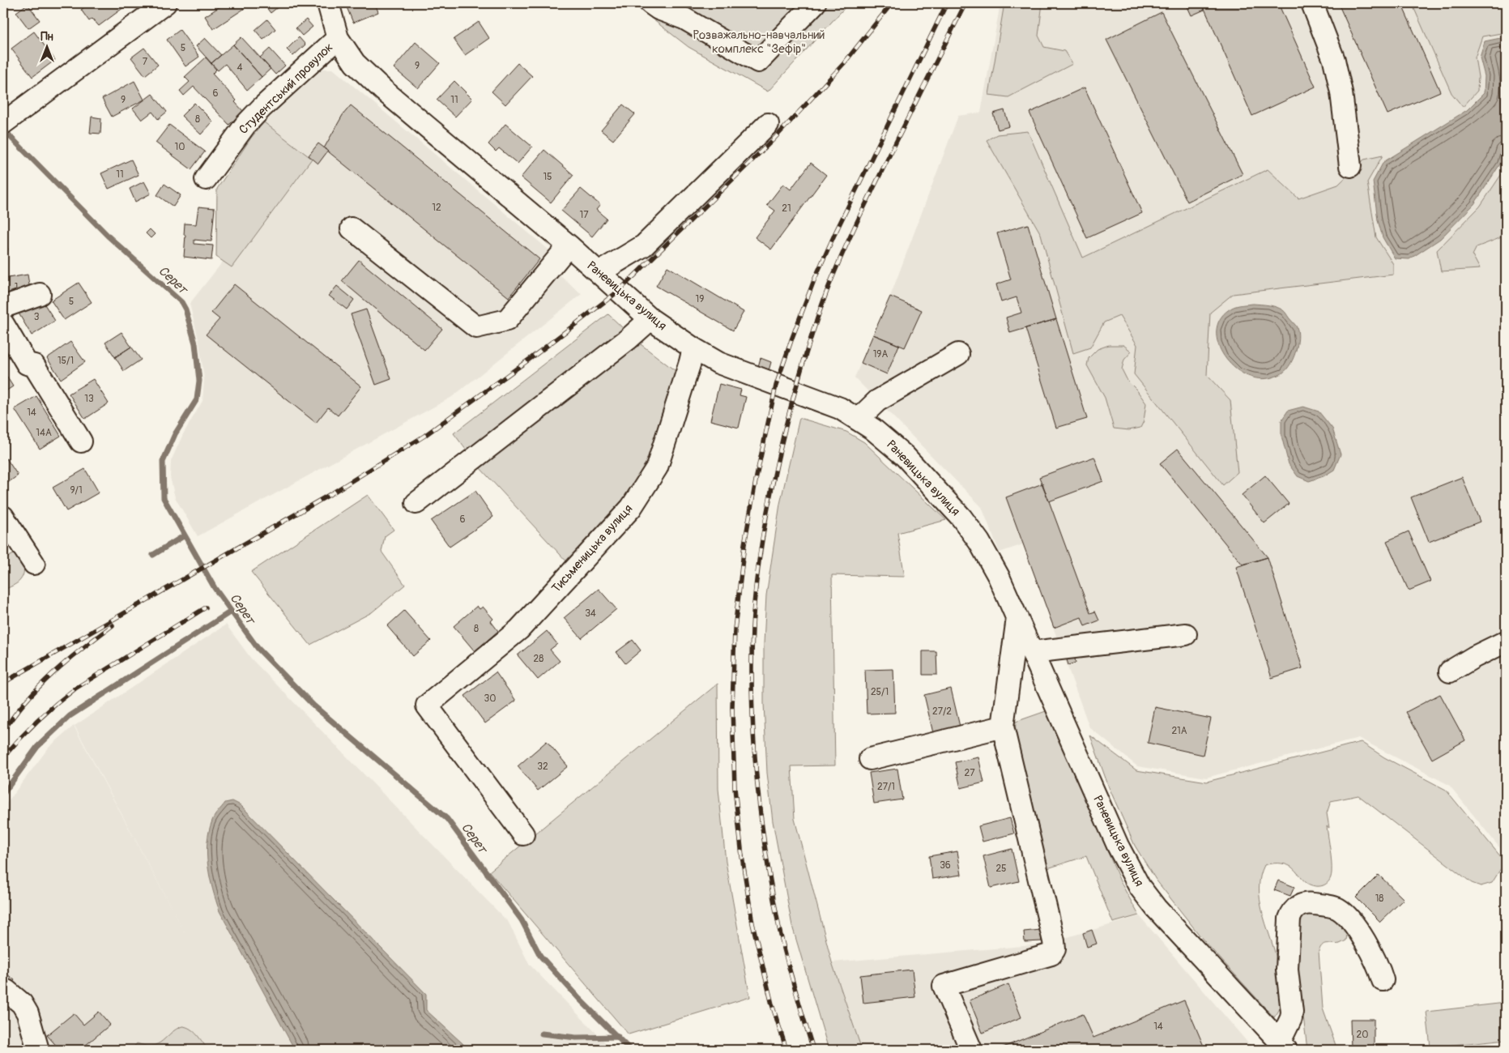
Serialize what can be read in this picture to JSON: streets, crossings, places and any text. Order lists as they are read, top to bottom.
{
  "streets": {
    "street": ["Студентський провулок", "Раневицька вулиця", "Тисьменицька вулиця"]
  },
  "crossings": [
    ["Студентський провулок", "Раневицька вулиця"],
    ["Раневицька вулиця", "Тисьменицька вулиця"]
  ],
  "water": ["Серет"],
  "parks": ["Розважально-навчальний комплекс \"Зефір\""],
  "house_numbers": [
    "5",
    "7",
    "9",
    "4",
    "6",
    "9",
    "11",
    "8",
    "10",
    "11",
    "15",
    "12",
    "21",
    "17",
    "1",
    "19",
    "5",
    "3",
    "19А",
    "15/1",
    "13",
    "14",
    "14А",
    "9/1",
    "6",
    "34",
    "8",
    "28",
    "25/1",
    "30",
    "27/2",
    "21А",
    "32",
    "27",
    "27/1",
    "36",
    "25",
    "18",
    "14",
    "20"
  ],
  "north": "top"
}
